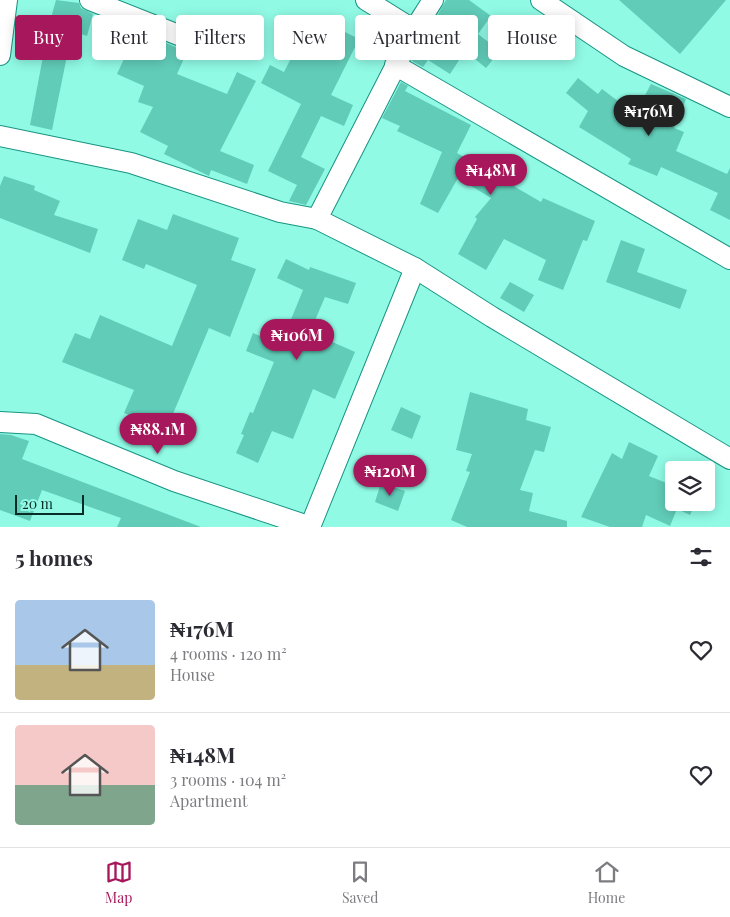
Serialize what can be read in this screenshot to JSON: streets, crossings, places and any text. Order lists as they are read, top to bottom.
{
  "scale_bar": "20 m",
  "page": {
    "chip": [
      "Buy",
      "Rent",
      "Filters",
      "New",
      "Apartment",
      "House"
    ],
    "price": [
      "₦176M",
      "₦148M",
      "₦106M",
      "₦88.1M",
      "₦120M"
    ],
    "scale": "20 m",
    "heading": "5 homes",
    "list": [
      {
        "name": "₦176M",
        "note": "4 rooms · 120 m² · House"
      },
      {
        "name": "₦148M",
        "note": "3 rooms · 104 m² · Apartment"
      }
    ],
    "tabs": ["Map", "Saved", "Home"]
  }
}
